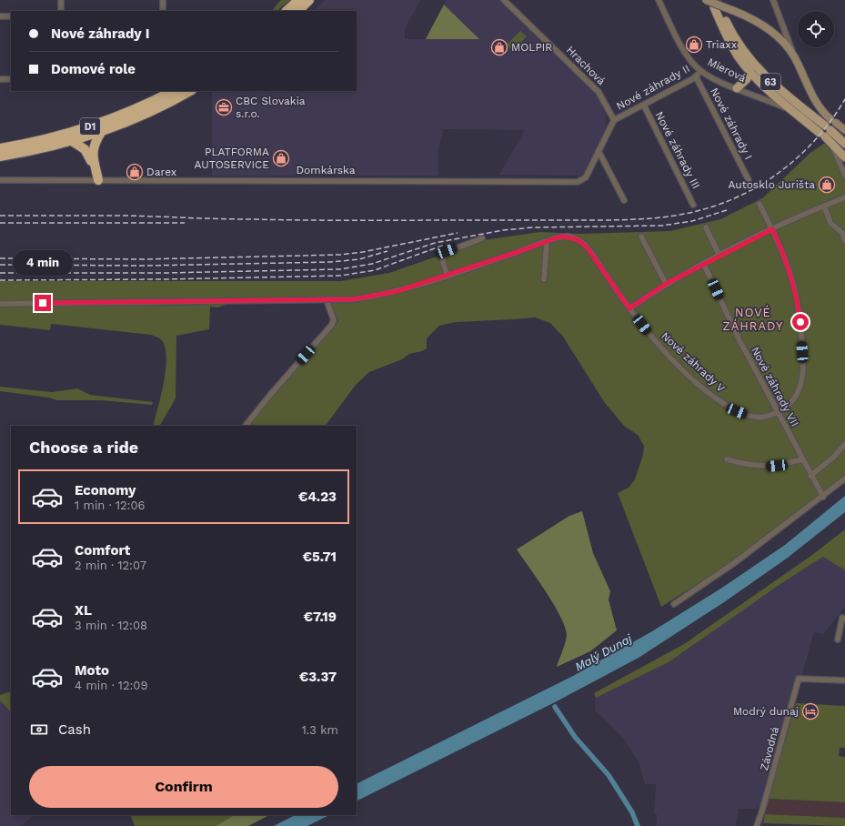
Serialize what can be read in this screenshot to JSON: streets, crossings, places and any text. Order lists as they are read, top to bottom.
{
  "streets": {
    "highway": ["D1"],
    "main road": ["63"],
    "street": [
      "Hrachová",
      "Mierová",
      "Nové záhrady II",
      "Nové záhrady I",
      "Nové záhrady III",
      "Domkárska",
      "Nové záhrady V",
      "Nové záhrady VII",
      "Závodná"
    ]
  },
  "crossings": [
    ["Hrachová", "Nové záhrady II"],
    ["Hrachová", "Domkárska"],
    ["Mierová", "63"],
    ["Mierová", "Nové záhrady II"],
    ["Nové záhrady II", "Nové záhrady I"],
    ["Nové záhrady II", "Nové záhrady III"],
    ["Nové záhrady II", "Domkárska"],
    ["Nové záhrady V", "Nové záhrady VII"]
  ],
  "districts": ["NOVÉ ZÁHRADY"],
  "water": ["Malý Dunaj"],
  "places": {
    "shop": [
      "Triaxx",
      "MOLPIR",
      "PLATFORMA AUTOSERVICE",
      "Darex",
      "Autosklo Jurišta"
    ],
    "office": ["CBC Slovakia s.r.o."],
    "hotel": ["Modrý dunaj"]
  },
  "page": {
    "banner": ["Nové záhrady I", "Domové role"],
    "bubble": "4 min",
    "heading": "Choose a ride",
    "list": [
      {
        "name": "Economy",
        "note": "1 min · 12:06",
        "value": "€4.23"
      },
      {
        "name": "Comfort",
        "note": "2 min · 12:07",
        "value": "€5.71"
      },
      {
        "name": "XL",
        "note": "3 min · 12:08",
        "value": "€7.19"
      },
      {
        "name": "Moto",
        "note": "4 min · 12:09",
        "value": "€3.37"
      }
    ],
    "pay": ["Cash", "1.3 km"],
    "buttons": "Confirm"
  }
}
